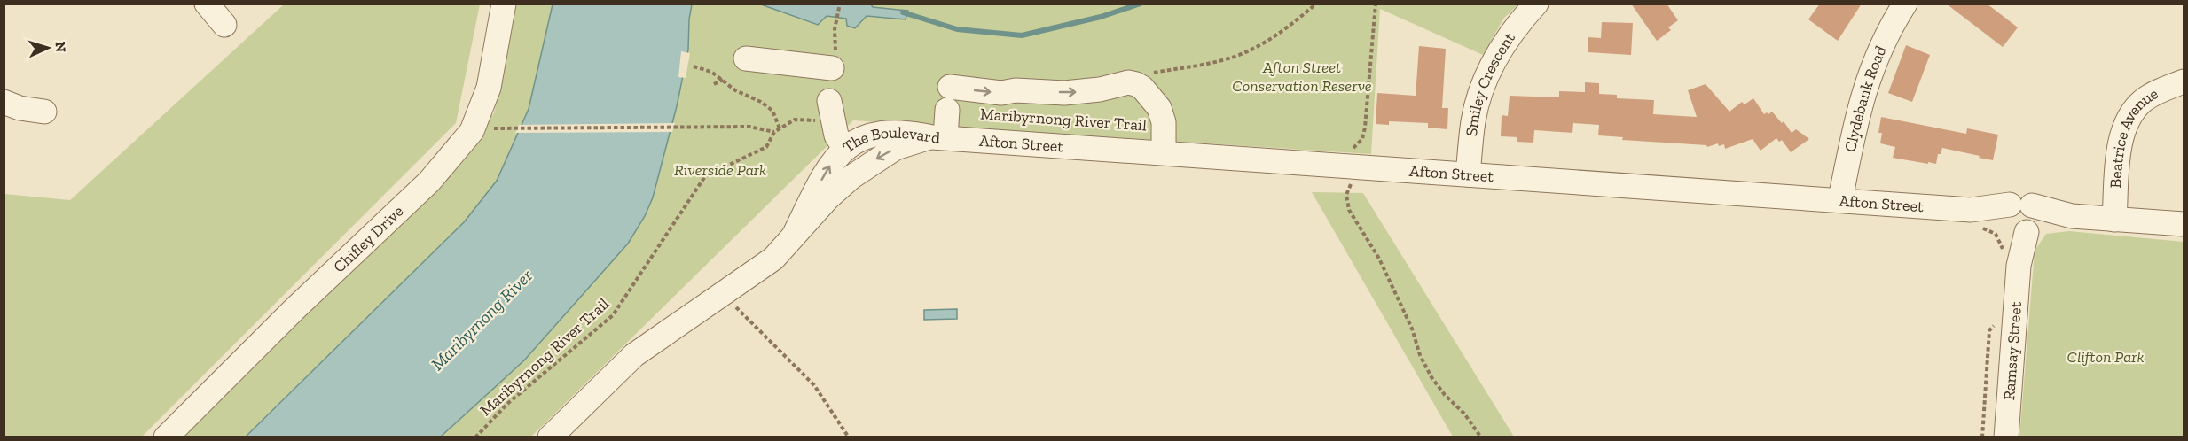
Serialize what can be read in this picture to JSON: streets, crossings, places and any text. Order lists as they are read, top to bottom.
{
  "streets": {
    "street": [
      "Smiley Crescent",
      "Clydebank Road",
      "Afton Street",
      "Beatrice Avenue",
      "The Boulevard",
      "Chifley Drive",
      "Ramsay Street"
    ],
    "path": ["Maribyrnong River Trail"]
  },
  "crossings": [
    ["Smiley Crescent", "Afton Street"],
    ["Clydebank Road", "Afton Street"],
    ["Afton Street", "The Boulevard"],
    ["Afton Street", "Ramsay Street"]
  ],
  "water": ["Maribyrnong River"],
  "parks": ["Afton Street Conservation Reserve", "Riverside Park", "Clifton Park"],
  "north": "right"
}
